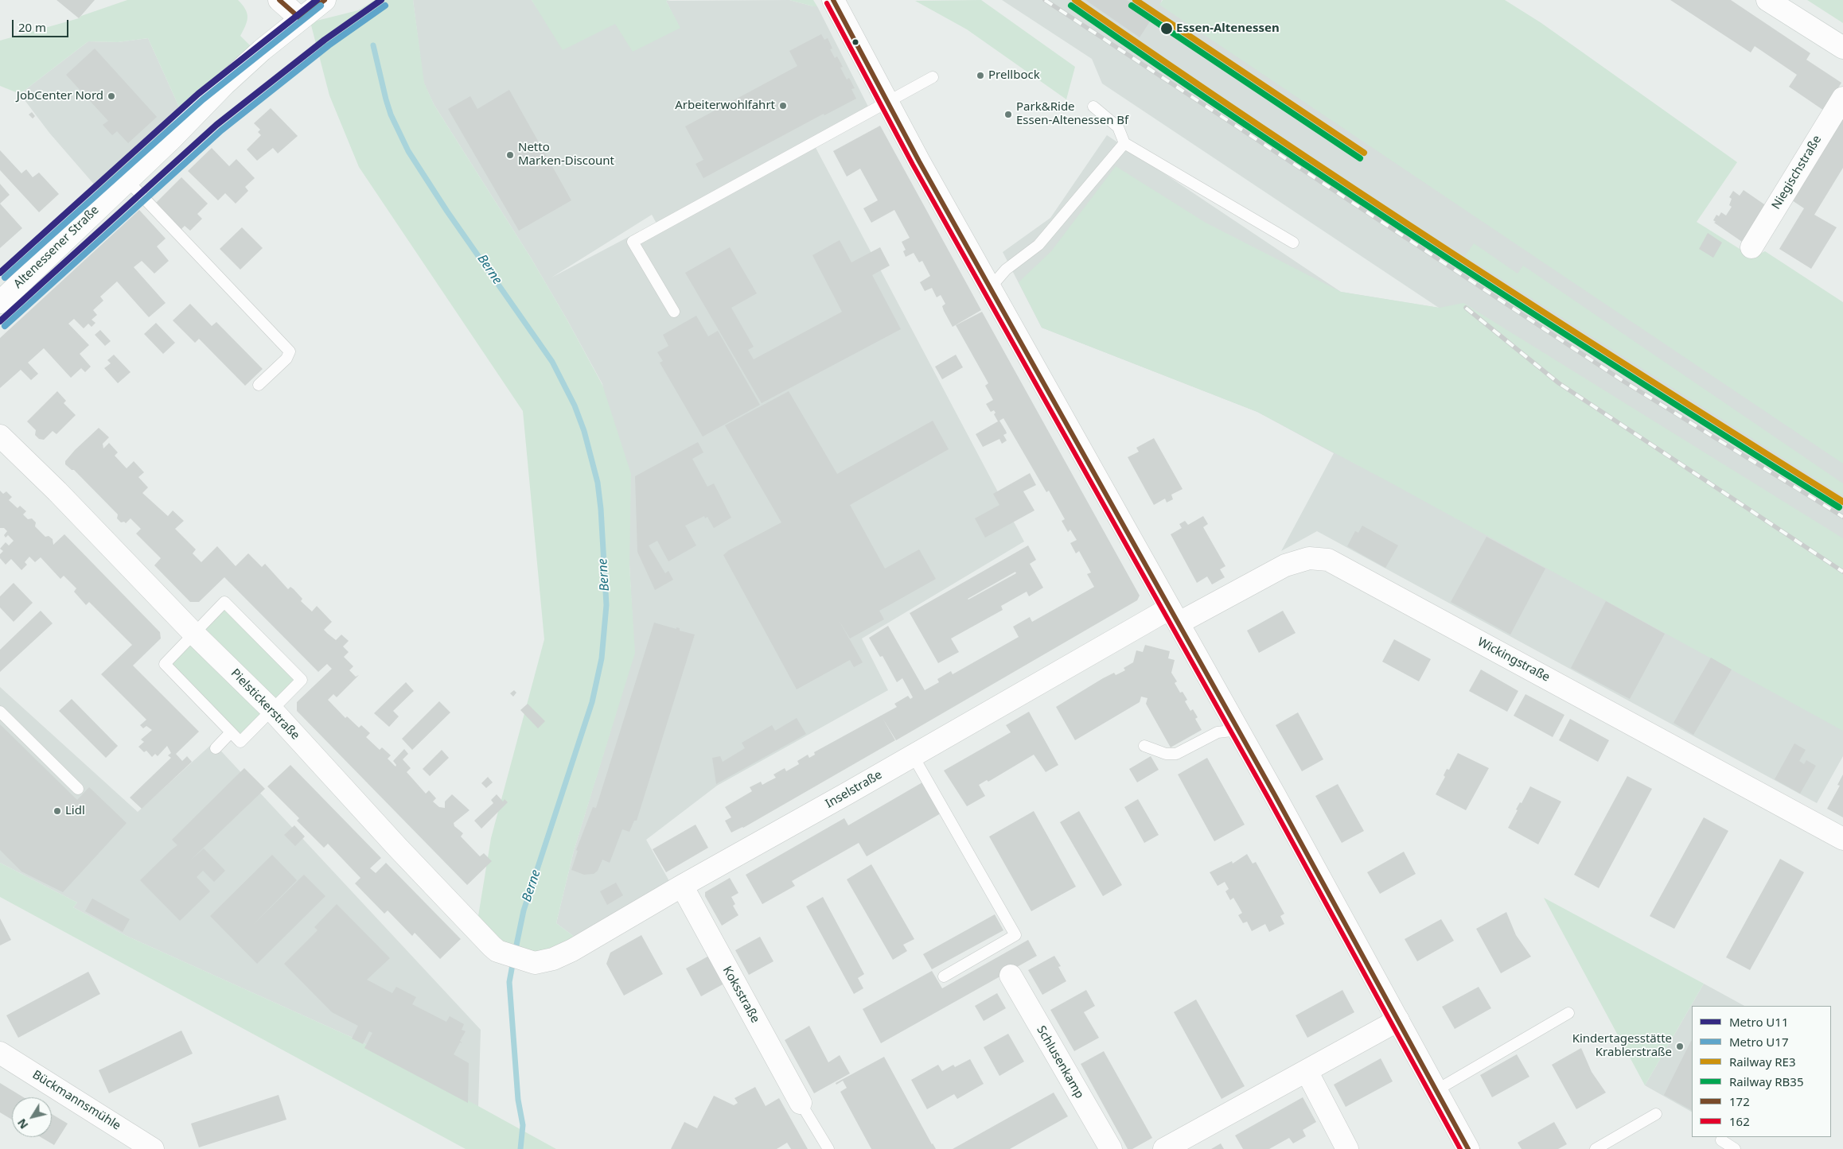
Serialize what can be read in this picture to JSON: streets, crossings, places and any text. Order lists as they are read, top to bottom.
{
  "streets": {
    "street": [
      "Niegischstraße",
      "Altenessener Straße",
      "Wickingstraße",
      "Pielstickerstraße",
      "Inselstraße",
      "Koksstraße",
      "Schlusenkamp",
      "Bückmannsmühle"
    ]
  },
  "crossings": [
    ["Wickingstraße", "Inselstraße"],
    ["Pielstickerstraße", "Inselstraße"],
    ["Inselstraße", "Koksstraße"]
  ],
  "water": ["Berne"],
  "places": [
    "Essen-Altenessen",
    "Prellbock",
    "JobCenter Nord",
    "Arbeiterwohlfahrt",
    "Park&Ride Essen-Altenessen Bf",
    "Netto Marken-Discount",
    "Lidl",
    "Kindertagesstätte Krablerstraße"
  ],
  "lines": [
    "metro line U11",
    "rail line RE3",
    "transit line 172",
    "transit line 162",
    "metro line U17",
    "rail line RB35"
  ],
  "legend": [
    "Metro U11",
    "Metro U17",
    "Railway RE3",
    "Railway RB35",
    "172",
    "162"
  ],
  "scale_bar": "20 m",
  "north": "bottom left"
}
